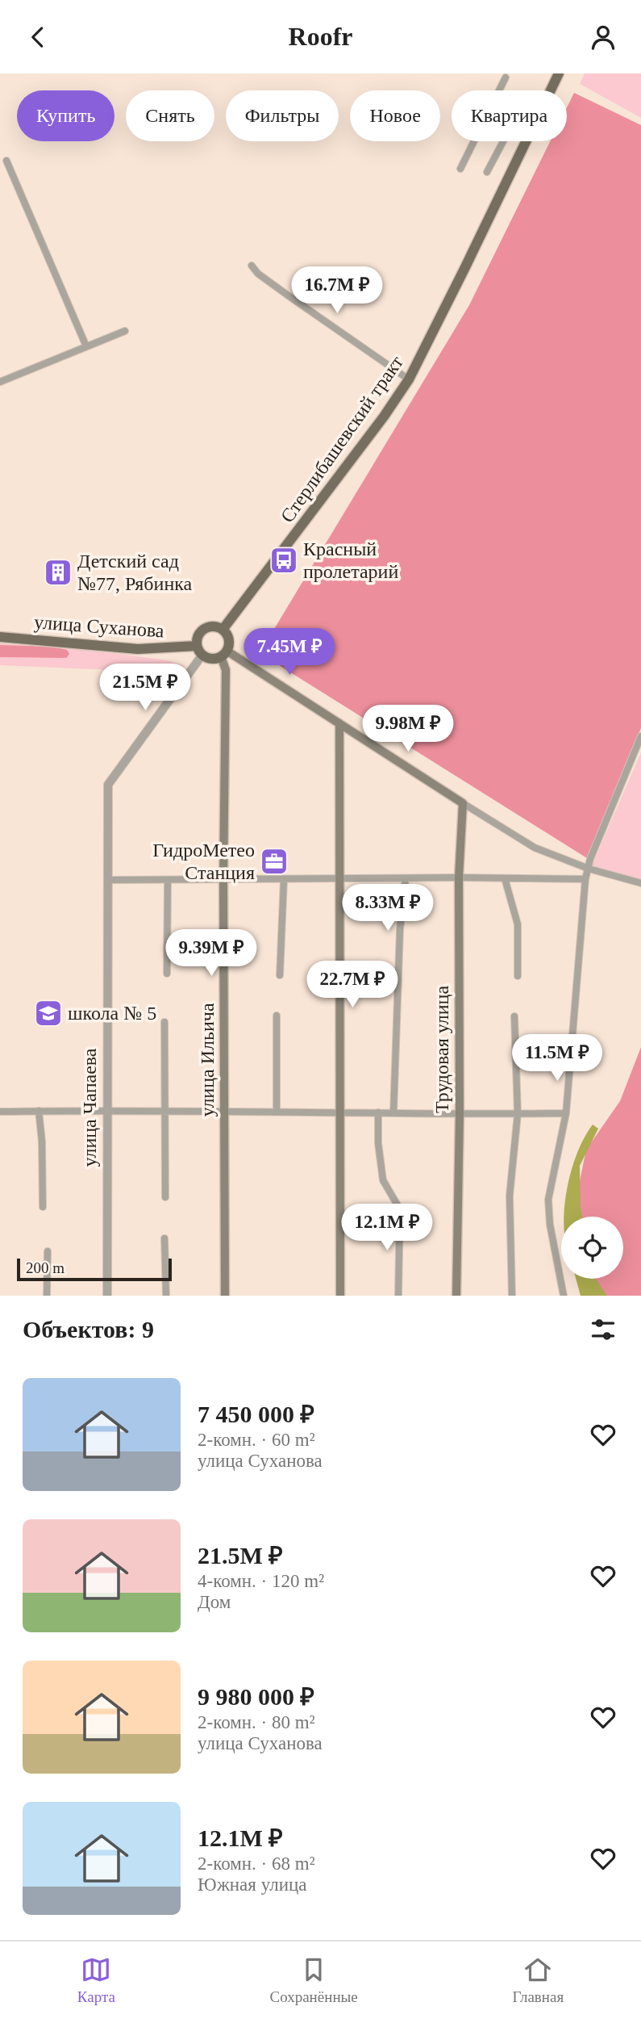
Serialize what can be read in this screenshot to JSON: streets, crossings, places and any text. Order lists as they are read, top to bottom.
{
  "streets": {
    "main road": [
      "Стерлибашевский тракт",
      "улица Суханова",
      "Трудовая улица",
      "улица Ильича"
    ],
    "street": ["улица Чапаева"]
  },
  "crossings": [
    ["Стерлибашевский тракт", "улица Суханова"],
    ["Стерлибашевский тракт", "улица Ильича"],
    ["Стерлибашевский тракт", "улица Чапаева"],
    ["улица Суханова", "улица Ильича"],
    ["улица Суханова", "улица Чапаева"],
    ["улица Ильича", "улица Чапаева"]
  ],
  "places": {
    "bus stop": ["Красный пролетарий"],
    "building": ["Детский сад №77, Рябинка"],
    "office": ["ГидроМетео Станция"],
    "school or university": ["школа № 5"]
  },
  "scale_bar": "200 m",
  "page": {
    "header": "Roofr",
    "chip": [
      "Купить",
      "Снять",
      "Фильтры",
      "Новое",
      "Квартира"
    ],
    "price": [
      "16.7M ₽",
      "7.45M ₽",
      "21.5M ₽",
      "9.98M ₽",
      "8.33M ₽",
      "9.39M ₽",
      "22.7M ₽",
      "11.5M ₽",
      "12.1M ₽"
    ],
    "scale": "200 m",
    "heading": "Объектов: 9",
    "list": [
      {
        "name": "7 450 000 ₽",
        "note": "2-комн. · 60 m² · улица Суханова"
      },
      {
        "name": "21.5M ₽",
        "note": "4-комн. · 120 m² · Дом"
      },
      {
        "name": "9 980 000 ₽",
        "note": "2-комн. · 80 m² · улица Суханова"
      },
      {
        "name": "12.1M ₽",
        "note": "2-комн. · 68 m² · Южная улица"
      }
    ],
    "tabs": ["Карта", "Сохранённые", "Главная"]
  }
}
